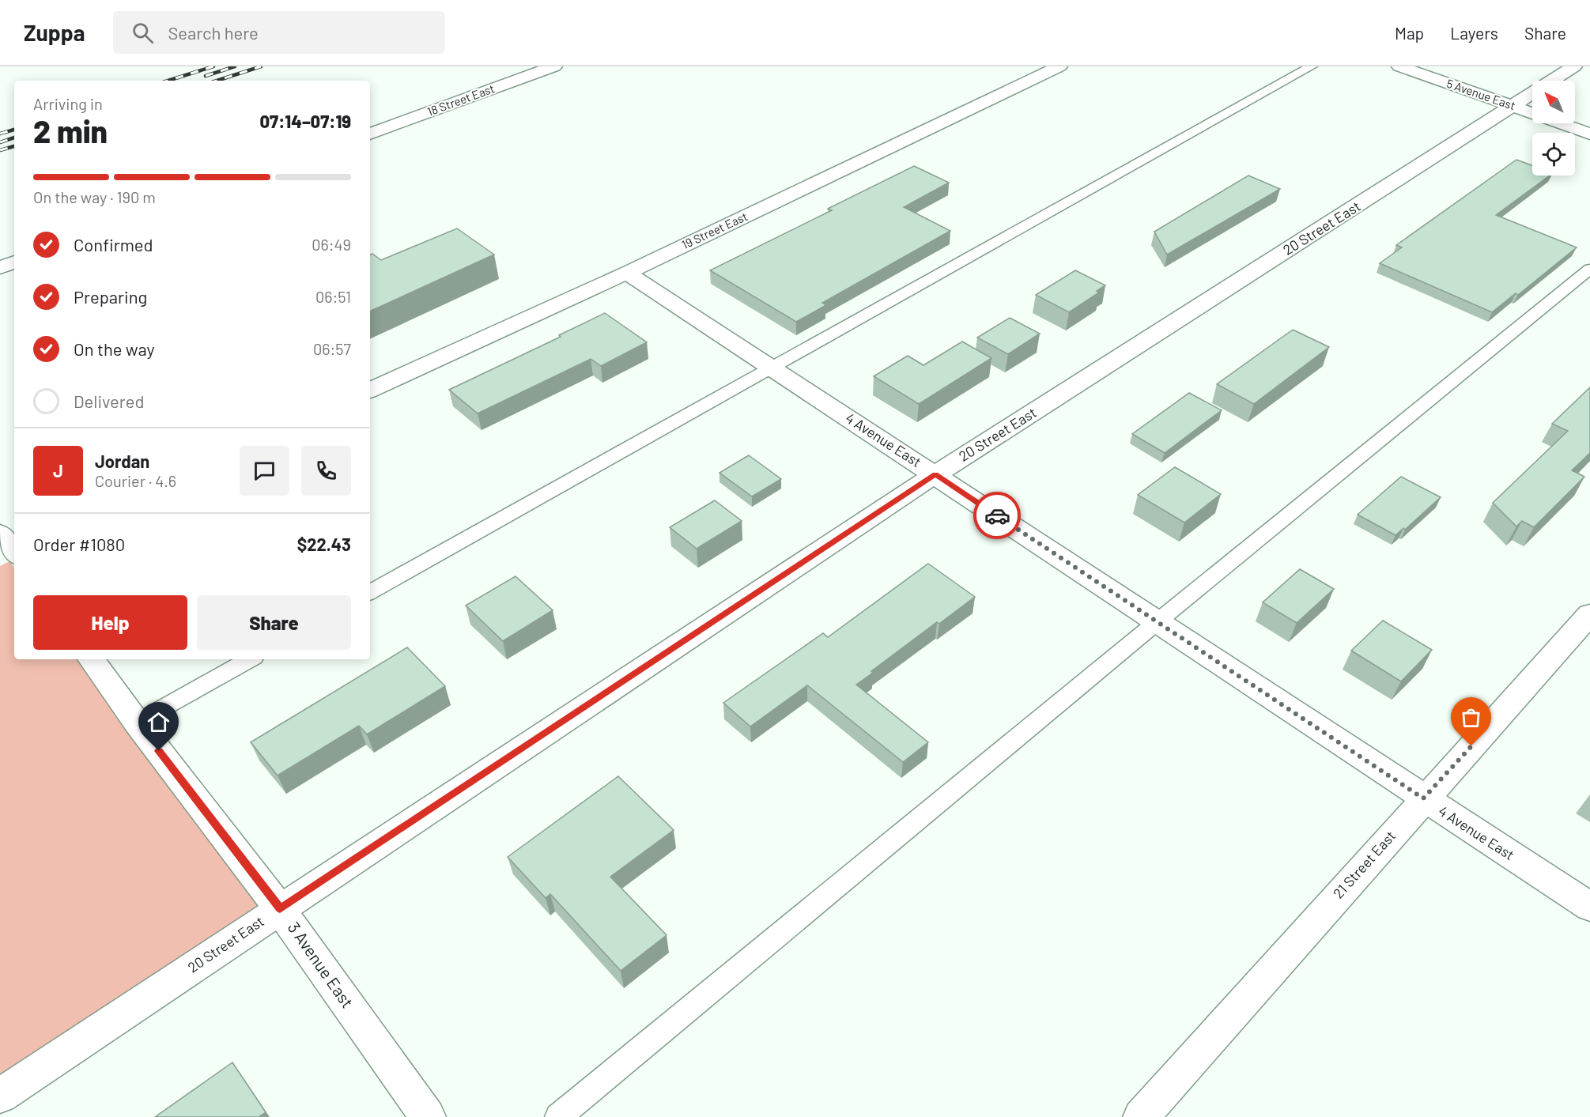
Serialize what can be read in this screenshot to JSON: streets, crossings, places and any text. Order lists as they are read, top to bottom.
{
  "streets": {
    "street": [
      "5 Avenue East",
      "18 Street East",
      "20 Street East",
      "19 Street East",
      "4 Avenue East",
      "21 Street East",
      "3 Avenue East"
    ]
  },
  "crossings": [
    ["5 Avenue East", "20 Street East"],
    ["20 Street East", "4 Avenue East"],
    ["20 Street East", "3 Avenue East"],
    ["19 Street East", "4 Avenue East"],
    ["4 Avenue East", "21 Street East"]
  ],
  "north": "top left",
  "page": {
    "header": "Zuppa",
    "search": "Search here",
    "nav": ["Map", "Layers", "Share"],
    "heading": ["2 min", "Arriving in", "07:14–07:19"],
    "panel": [
      "Jordan",
      "Courier · 4.6",
      "Order #1080",
      "$22.43"
    ],
    "bar": "On the way · 190 m",
    "list": [
      ["Confirmed", "06:49"],
      ["Preparing", "06:51"],
      ["On the way", "06:57"],
      "Delivered"
    ],
    "round": "J",
    "buttons": ["Help", "Share"]
  }
}
